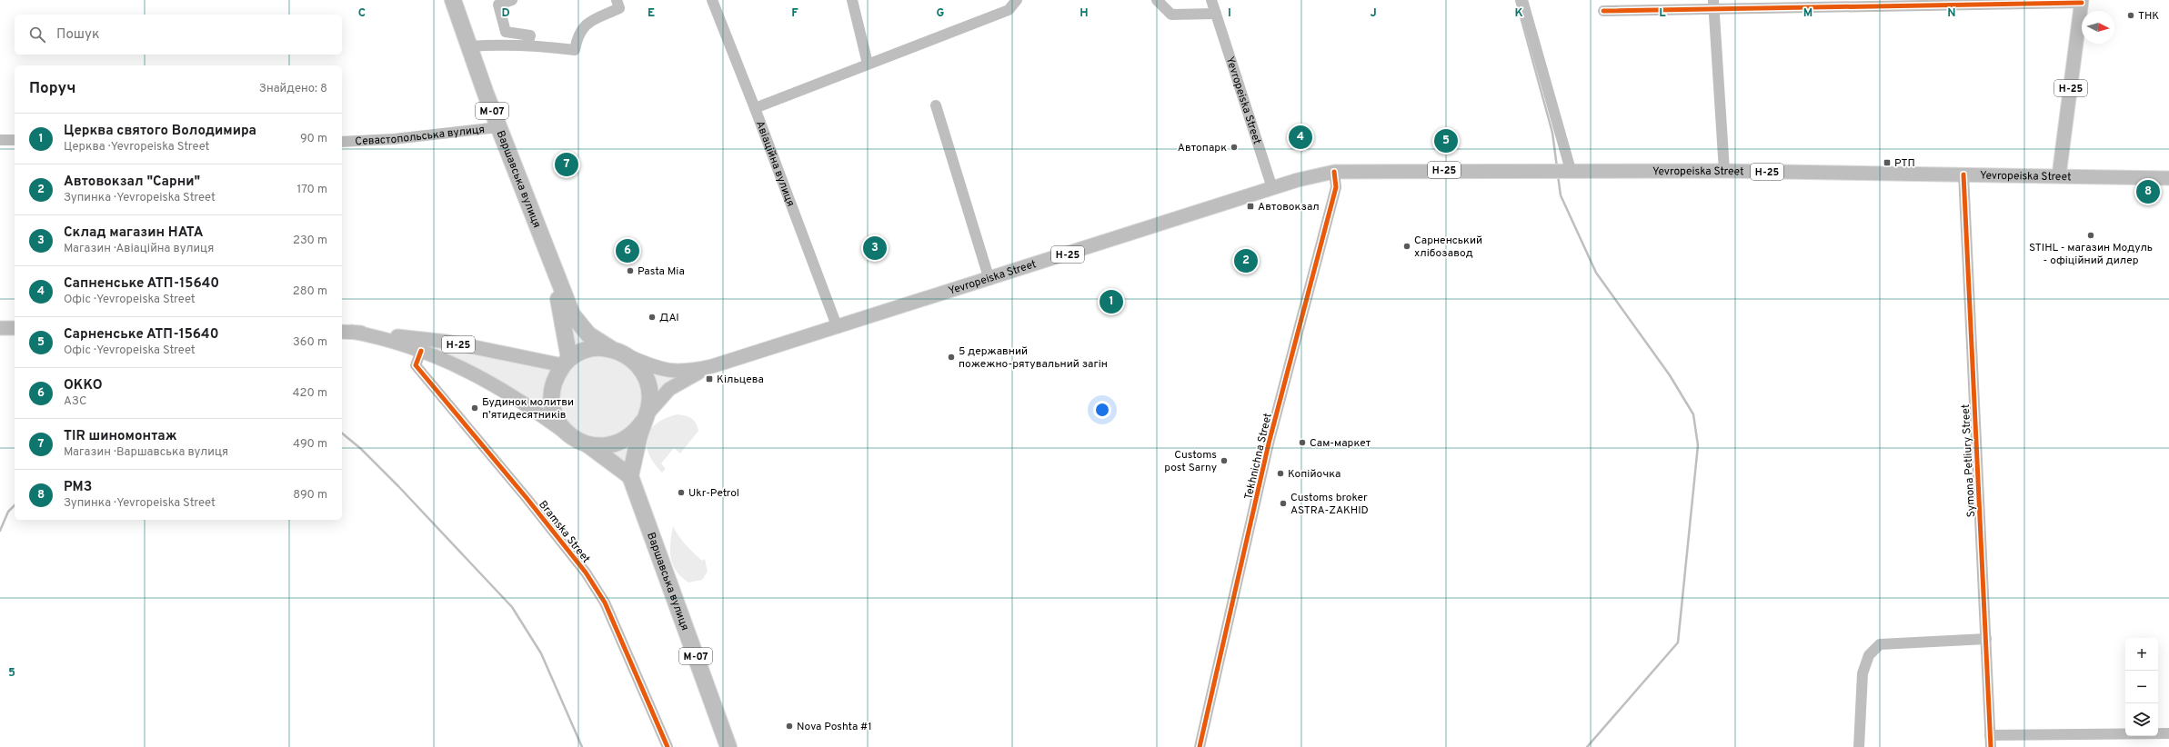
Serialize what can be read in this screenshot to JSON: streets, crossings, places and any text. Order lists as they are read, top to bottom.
{
  "streets": {
    "highway": ["Н-25", "М-07", "Варшавська вулиця"],
    "main road": ["Yevropeiska Street"],
    "street": [
      "Севастопольська вулиця",
      "Авіаційна вулиця",
      "Tekhnichna Street",
      "Symona Petliury Street",
      "Bramska Street"
    ]
  },
  "crossings": [
    ["Н-25", "Yevropeiska Street"],
    ["Н-25", "М-07"],
    ["Н-25", "Bramska Street"],
    ["Yevropeiska Street", "М-07"],
    ["Yevropeiska Street", "Авіаційна вулиця"],
    ["Yevropeiska Street", "Tekhnichna Street"],
    ["Yevropeiska Street", "Symona Petliury Street"],
    ["М-07", "Варшавська вулиця"],
    ["Севастопольська вулиця", "Варшавська вулиця"]
  ],
  "places": {
    "other": [
      "ТНК",
      "Автопарк",
      "STIHL - магазин Модуль - офіційний дилер",
      "Сарненський хлібозавод",
      "Pasta Mia",
      "ДАІ",
      "5 державний пожежно-рятувальний загін",
      "Будинок молитви п’ятидесятників",
      "Сам-маркет",
      "Customs post Sarny",
      "Копійочка",
      "Ukr-Petrol",
      "Customs broker ASTRA-ZAKHID",
      "Nova Poshta #1"
    ],
    "transit": ["РТП", "Автовокзал", "Кільцева"]
  },
  "north": "right",
  "page": {
    "search": "Пошук",
    "heading": ["Поруч", "Знайдено: 8"],
    "list": [
      {
        "mark": "1",
        "name": "Церква святого Володимира",
        "note": "Церква · Yevropeiska Street",
        "value": "90 m"
      },
      {
        "mark": "2",
        "name": "Автовокзал \"Сарни\"",
        "note": "Зупинка · Yevropeiska Street",
        "value": "170 m"
      },
      {
        "mark": "3",
        "name": "Склад магазин НАТА",
        "note": "Магазин · Авіаційна вулиця",
        "value": "230 m"
      },
      {
        "mark": "4",
        "name": "Сапненське АТП-15640",
        "note": "Офіс · Yevropeiska Street",
        "value": "280 m"
      },
      {
        "mark": "5",
        "name": "Сарненське АТП-15640",
        "note": "Офіс · Yevropeiska Street",
        "value": "360 m"
      },
      {
        "mark": "6",
        "name": "ОККО",
        "note": "АЗС",
        "value": "420 m"
      },
      {
        "mark": "7",
        "name": "TIR шиномонтаж",
        "note": "Магазин · Варшавська вулиця",
        "value": "490 m"
      },
      {
        "mark": "8",
        "name": "РМЗ",
        "note": "Зупинка · Yevropeiska Street",
        "value": "890 m"
      }
    ],
    "pins": [
      "4",
      "5",
      "7",
      "8",
      "3",
      "6",
      "2",
      "1"
    ],
    "map_buttons": ["+", "−"]
  },
  "grid": {
    "columns": [
      "C",
      "D",
      "E",
      "F",
      "G",
      "H",
      "I",
      "J",
      "K",
      "L",
      "M",
      "N"
    ],
    "rows": ["5"]
  }
}
